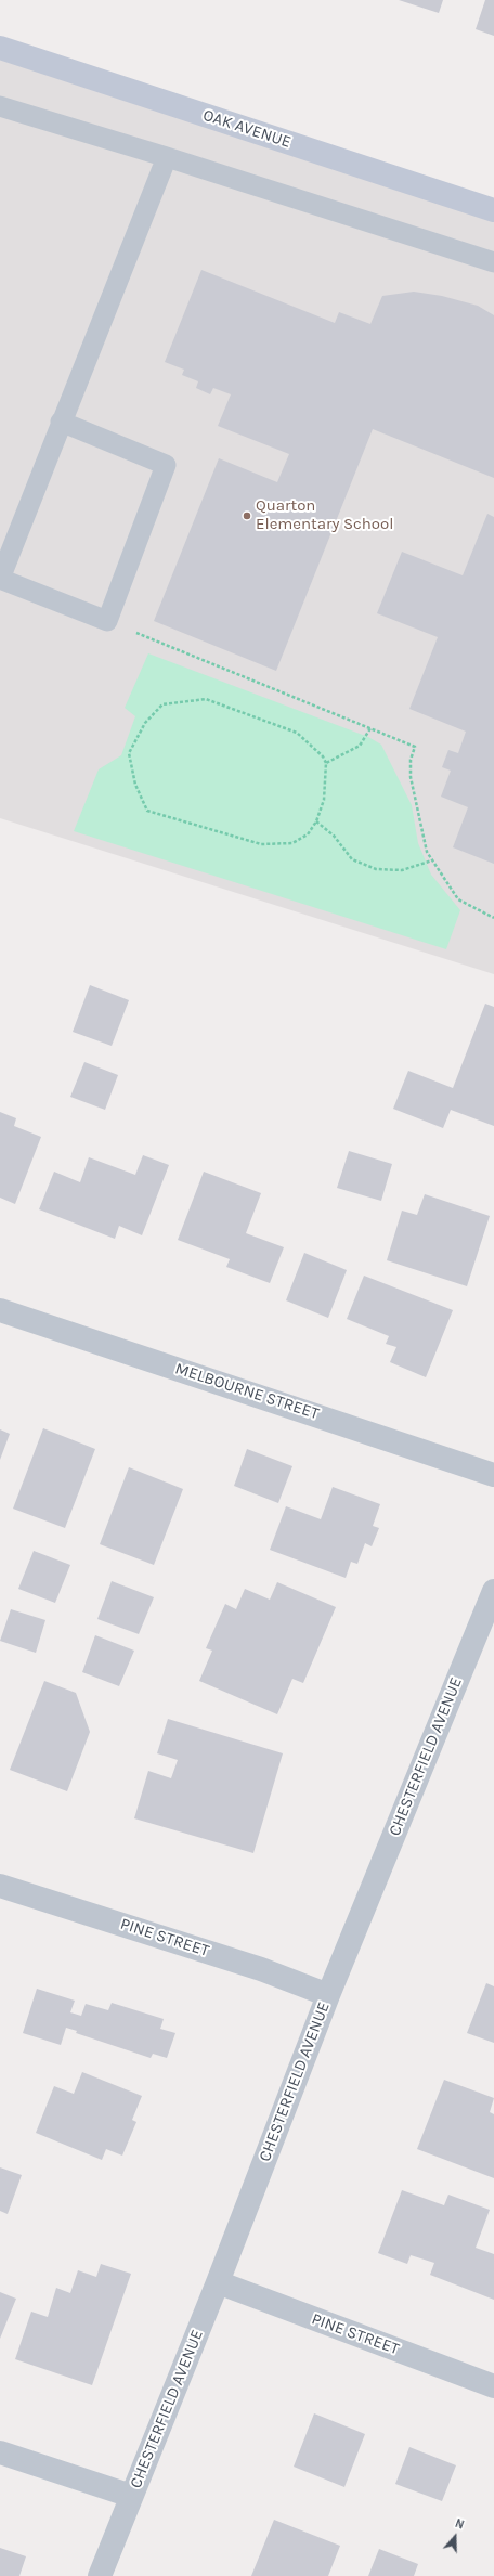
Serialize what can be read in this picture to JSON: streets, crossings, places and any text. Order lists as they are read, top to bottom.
{
  "streets": {
    "street": [
      "OAK AVENUE",
      "MELBOURNE STREET",
      "CHESTERFIELD AVENUE",
      "PINE STREET"
    ]
  },
  "crossings": [
    ["CHESTERFIELD AVENUE", "PINE STREET"]
  ],
  "places": ["Quarton Elementary School"],
  "north": "top"
}
